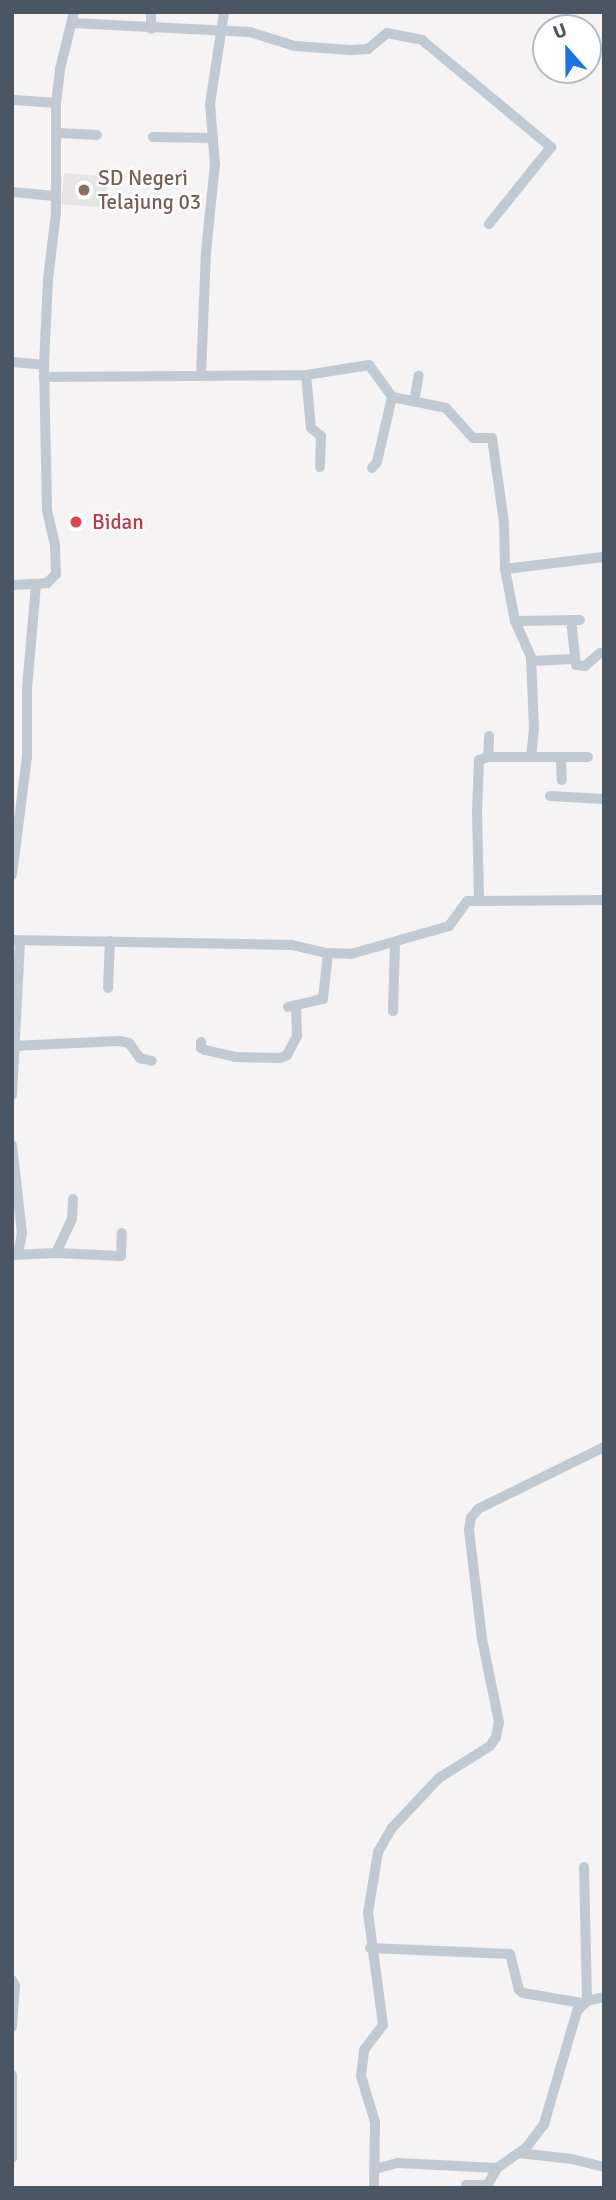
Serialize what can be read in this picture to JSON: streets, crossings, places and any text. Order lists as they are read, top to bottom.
{
  "places": ["SD Negeri Telajung 03", "Bidan"],
  "north": "top"
}
